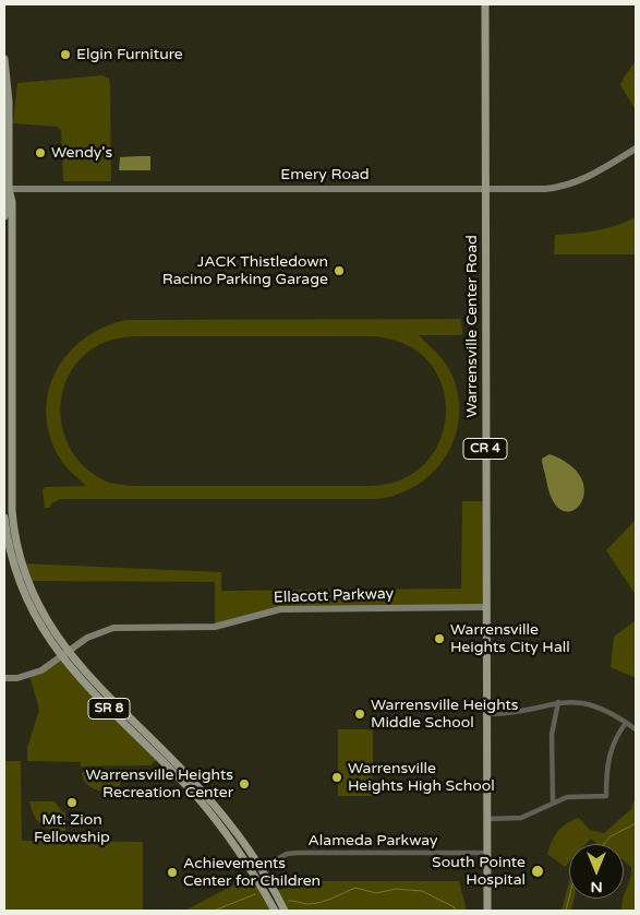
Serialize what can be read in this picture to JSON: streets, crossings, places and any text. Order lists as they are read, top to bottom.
{
  "streets": {
    "main road": ["Warrensville Center Road", "CR 4", "SR 8"],
    "street": ["Emery Road", "Ellacott Parkway", "Alameda Parkway"]
  },
  "crossings": [
    ["Emery Road", "Warrensville Center Road"],
    ["Emery Road", "SR 8"],
    ["Warrensville Center Road", "Ellacott Parkway"],
    ["Warrensville Center Road", "Alameda Parkway"],
    ["Ellacott Parkway", "SR 8"],
    ["SR 8", "Alameda Parkway"]
  ],
  "places": [
    "Elgin Furniture",
    "Wendy's",
    "JACK Thistledown Racino Parking Garage",
    "Warrensville Heights City Hall",
    "Warrensville Heights Middle School",
    "Warrensville Heights High School",
    "Warrensville Heights Recreation Center",
    "Mt. Zion Fellowship",
    "South Pointe Hospital",
    "Achievements Center for Children"
  ],
  "north": "bottom"
}
